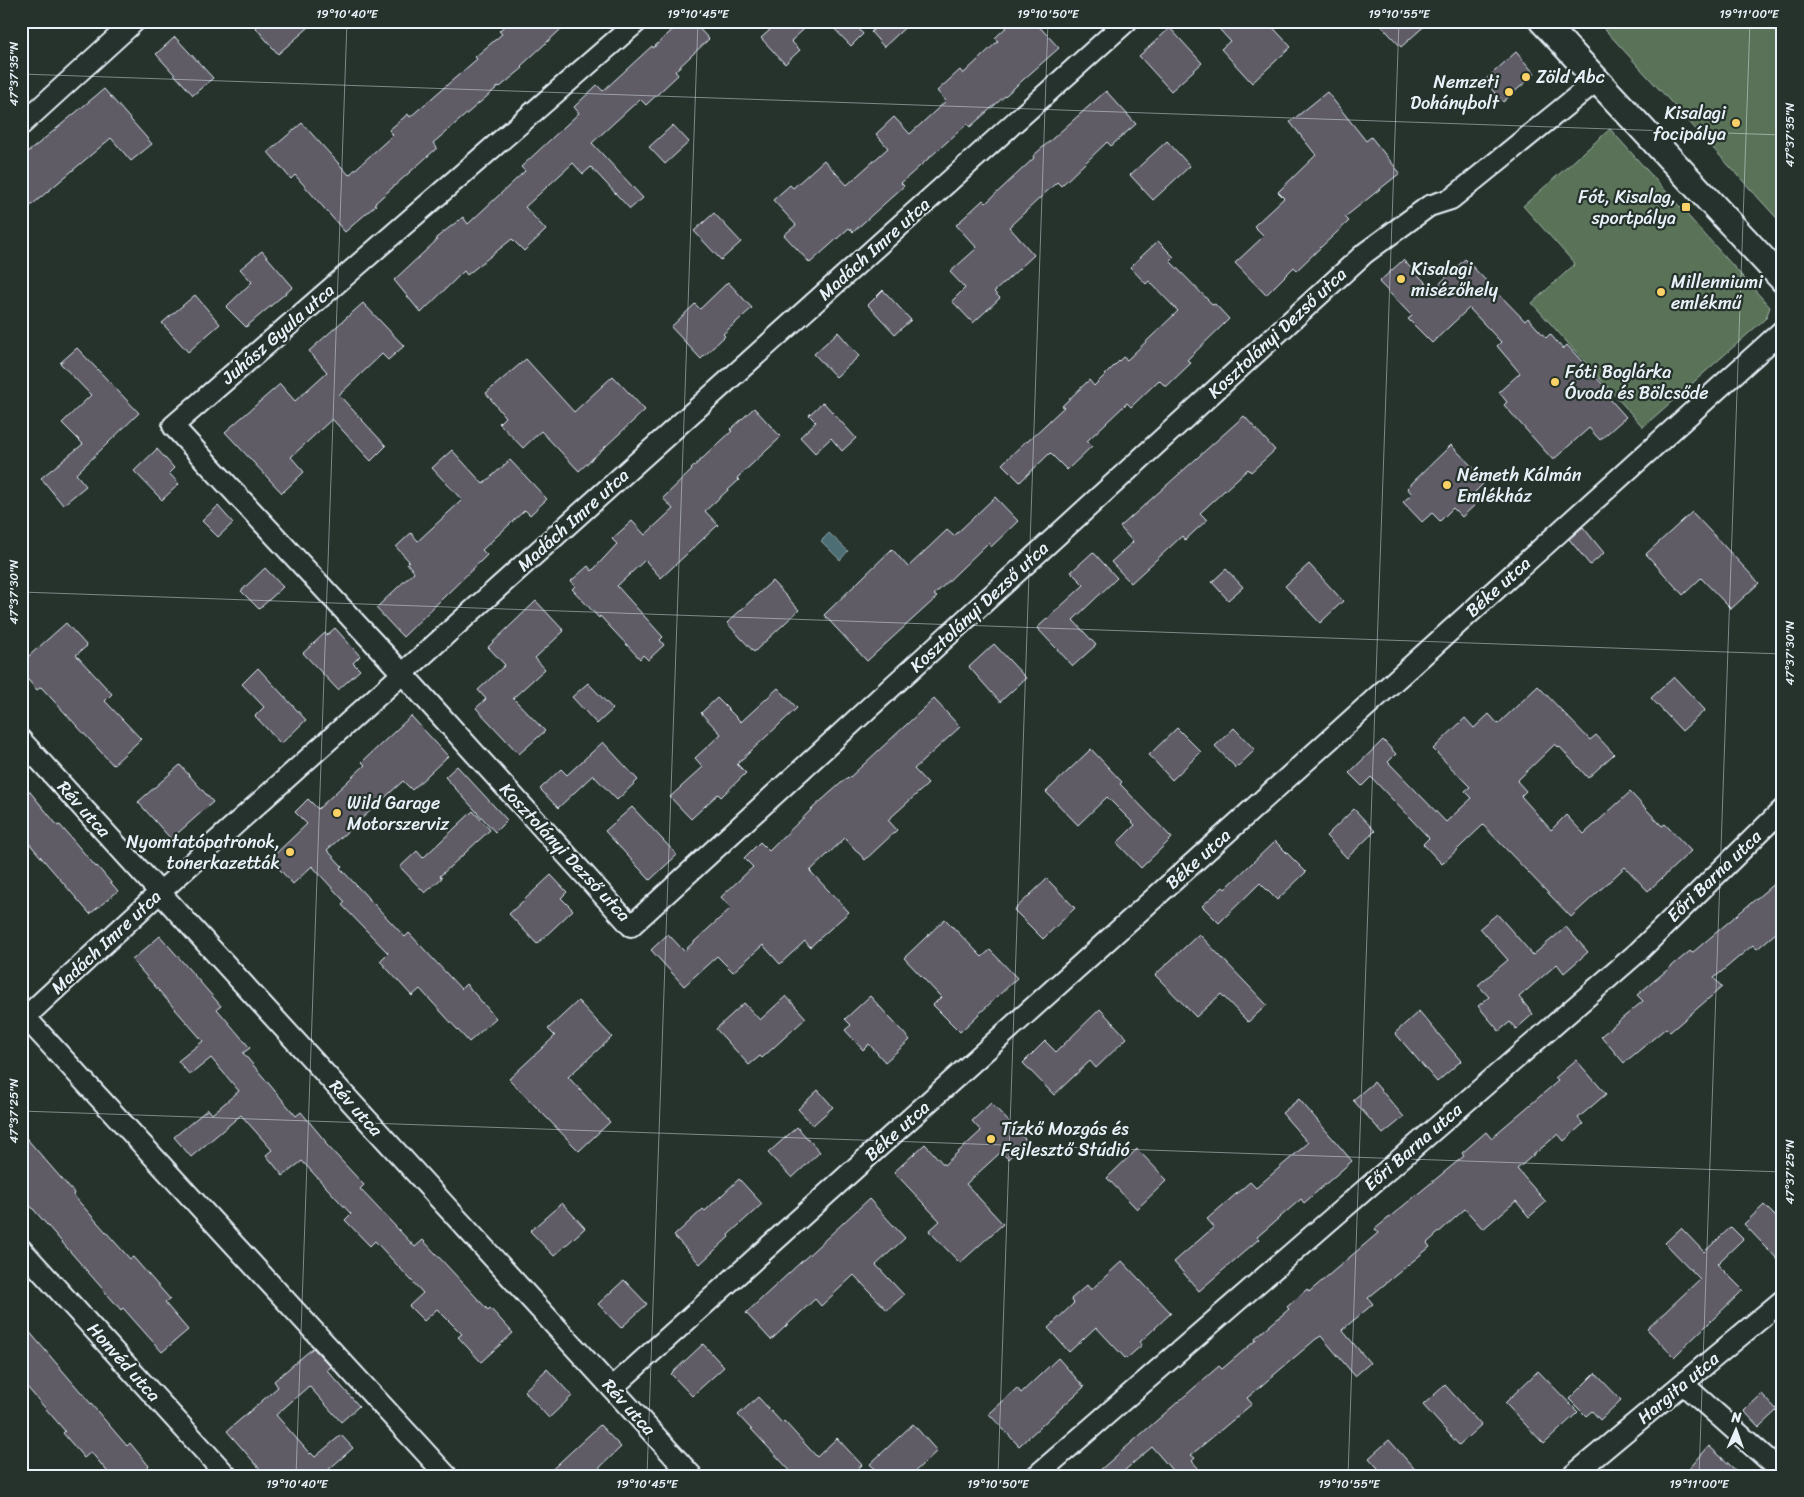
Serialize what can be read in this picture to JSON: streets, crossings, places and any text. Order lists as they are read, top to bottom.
{
  "streets": {
    "street": [
      "Madách Imre utca",
      "Kosztolányi Dezső utca",
      "Juhász Gyula utca",
      "Béke utca",
      "Rév utca",
      "Eőri Barna utca",
      "Honvéd utca",
      "Hargita utca"
    ]
  },
  "crossings": [
    ["Madách Imre utca", "Kosztolányi Dezső utca"],
    ["Madách Imre utca", "Juhász Gyula utca"],
    ["Madách Imre utca", "Rév utca"],
    ["Kosztolányi Dezső utca", "Juhász Gyula utca"],
    ["Béke utca", "Rév utca"]
  ],
  "places": {
    "other": [
      "Zöld Abc",
      "Nemzeti Dohánybolt",
      "Kisalagi focipálya",
      "Kisalagi misézőhely",
      "Millenniumi emlékmű",
      "Fóti Boglárka Óvoda és Bölcsőde",
      "Németh Kálmán Emlékház",
      "Wild Garage Motorszerviz",
      "Nyomtatópatronok, tonerkazetták",
      "Tízkő Mozgás és Fejlesztő Stúdió"
    ],
    "transit": ["Fót, Kisalag, sportpálya"]
  },
  "north": "top",
  "coordinates": [
    "19°10'40\"E",
    "19°10'45\"E",
    "19°10'50\"E",
    "19°10'55\"E",
    "19°11'00\"E",
    "47°37'35\"N",
    "47°37'30\"N",
    "47°37'25\"N"
  ]
}
